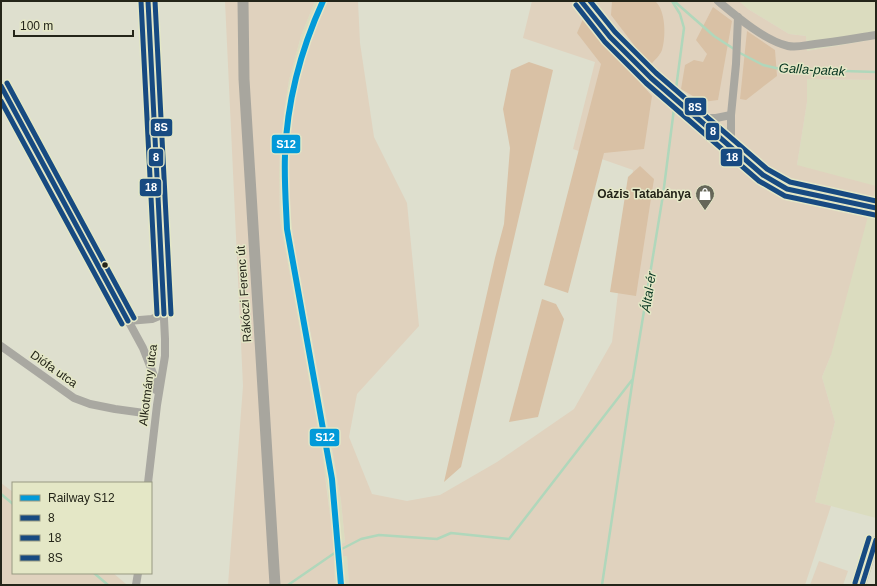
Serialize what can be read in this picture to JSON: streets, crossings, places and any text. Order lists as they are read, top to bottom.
{
  "streets": {
    "main road": ["Rákóczi Ferenc út"],
    "street": ["Diófa utca", "Alkotmány utca"]
  },
  "water": ["Galla-patak", "Által-ér"],
  "places": {
    "shop": ["Oázis Tatabánya"]
  },
  "lines": [
    "rail line S12",
    "transit line 8",
    "transit line 18",
    "transit line 8S"
  ],
  "legend": [
    "Railway S12",
    "8",
    "18",
    "8S"
  ],
  "scale_bar": "100 m"
}
